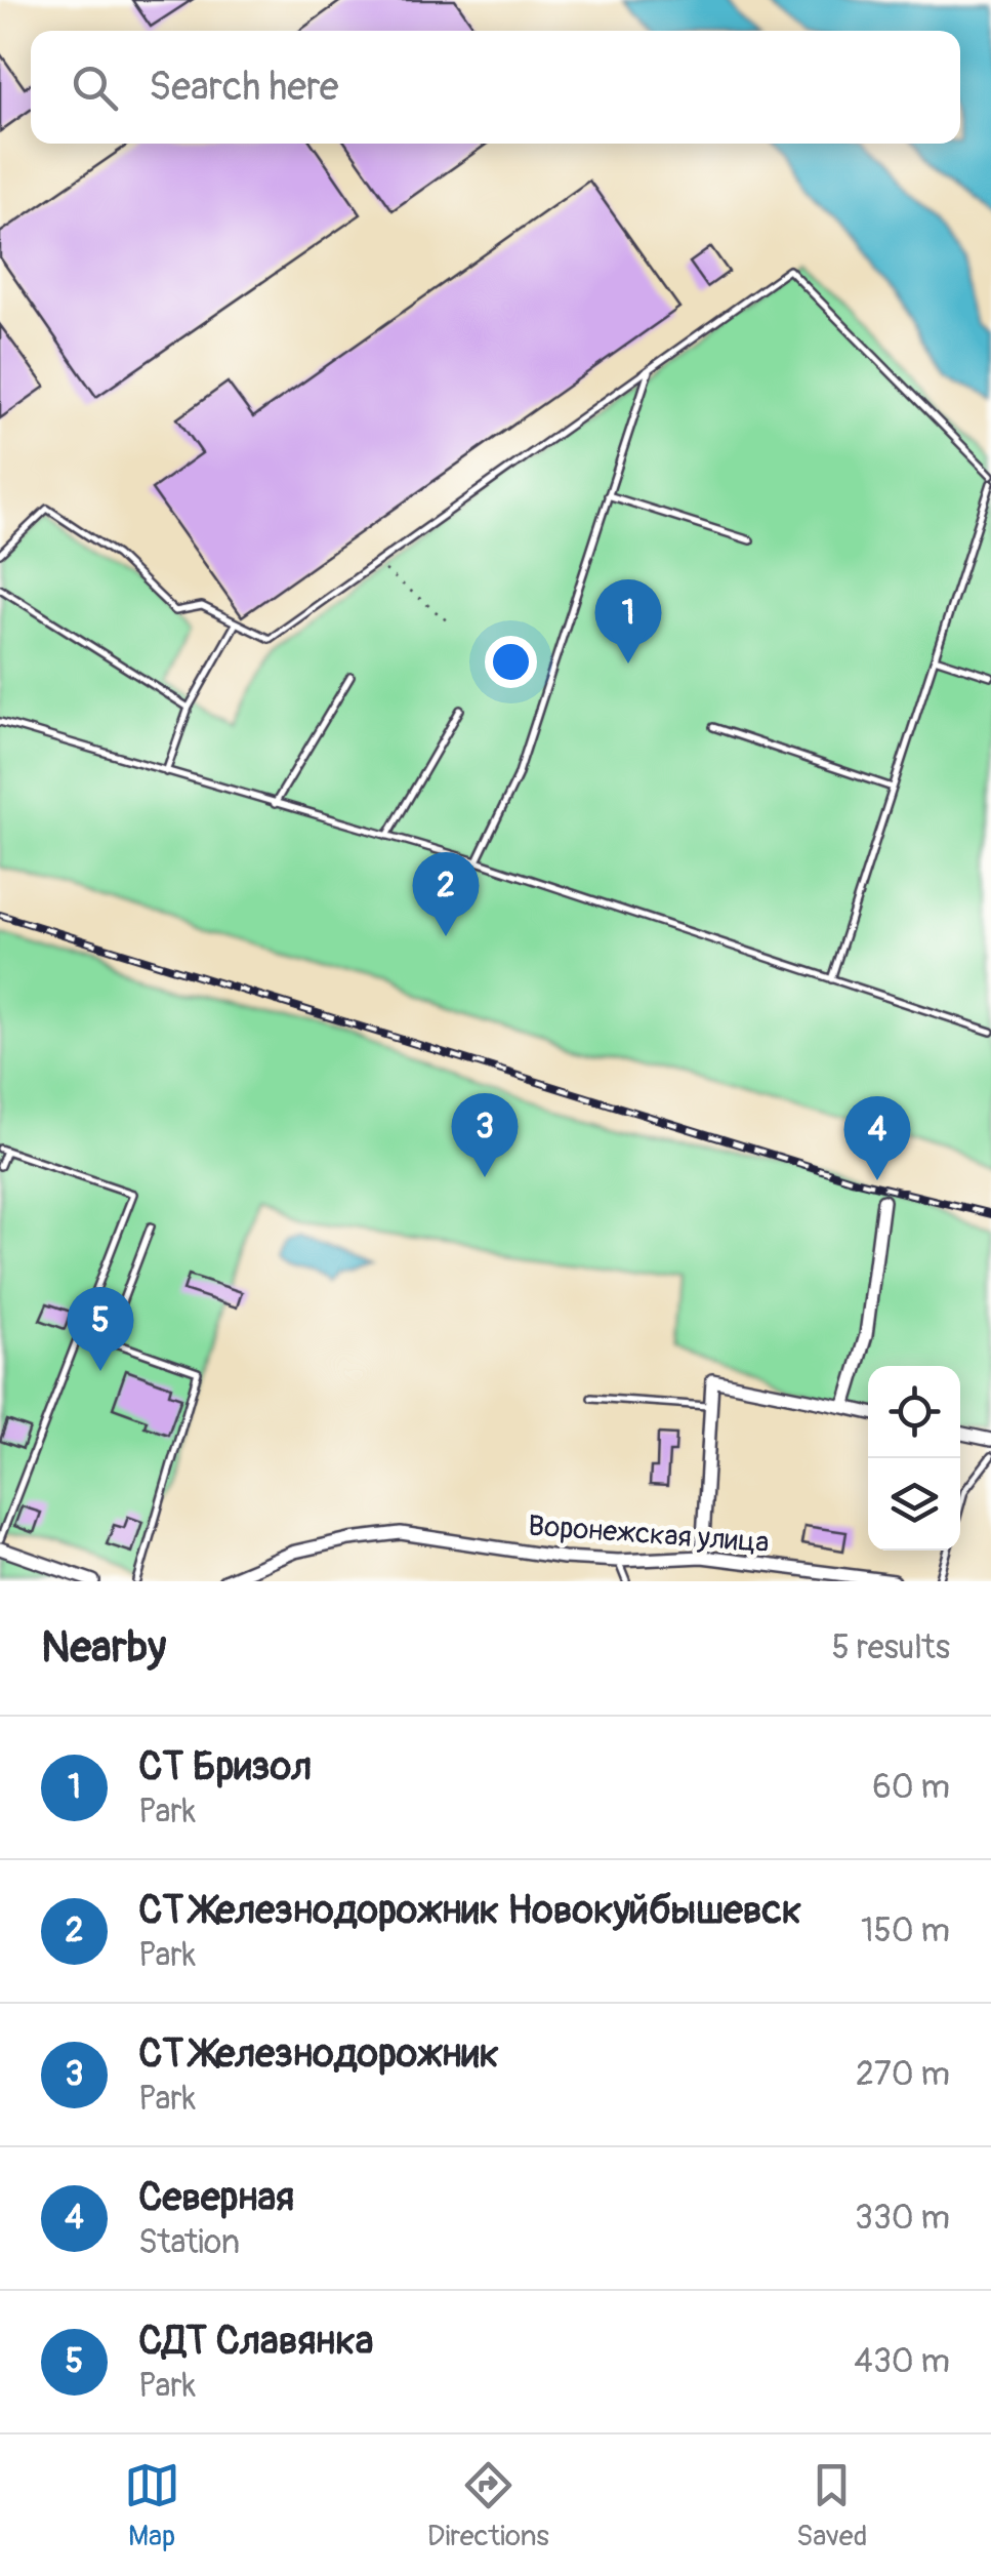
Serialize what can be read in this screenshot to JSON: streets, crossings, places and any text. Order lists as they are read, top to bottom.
{
  "streets": {
    "street": ["Воронежская улица"]
  },
  "page": {
    "search": "Search here",
    "pins": [
      "1",
      "2",
      "3",
      "4",
      "5"
    ],
    "heading": ["Nearby", "5 results"],
    "list": [
      {
        "mark": "1",
        "name": "СТ Бризол",
        "note": "Park",
        "value": "60 m"
      },
      {
        "mark": "2",
        "name": "СТ Железнодорожник Новокуйбышевск",
        "note": "Park",
        "value": "150 m"
      },
      {
        "mark": "3",
        "name": "СТ Железнодорожник",
        "note": "Park",
        "value": "270 m"
      },
      {
        "mark": "4",
        "name": "Северная",
        "note": "Station",
        "value": "330 m"
      },
      {
        "mark": "5",
        "name": "СДТ Славянка",
        "note": "Park",
        "value": "430 m"
      }
    ],
    "nav": ["Map", "Directions", "Saved"]
  }
}
